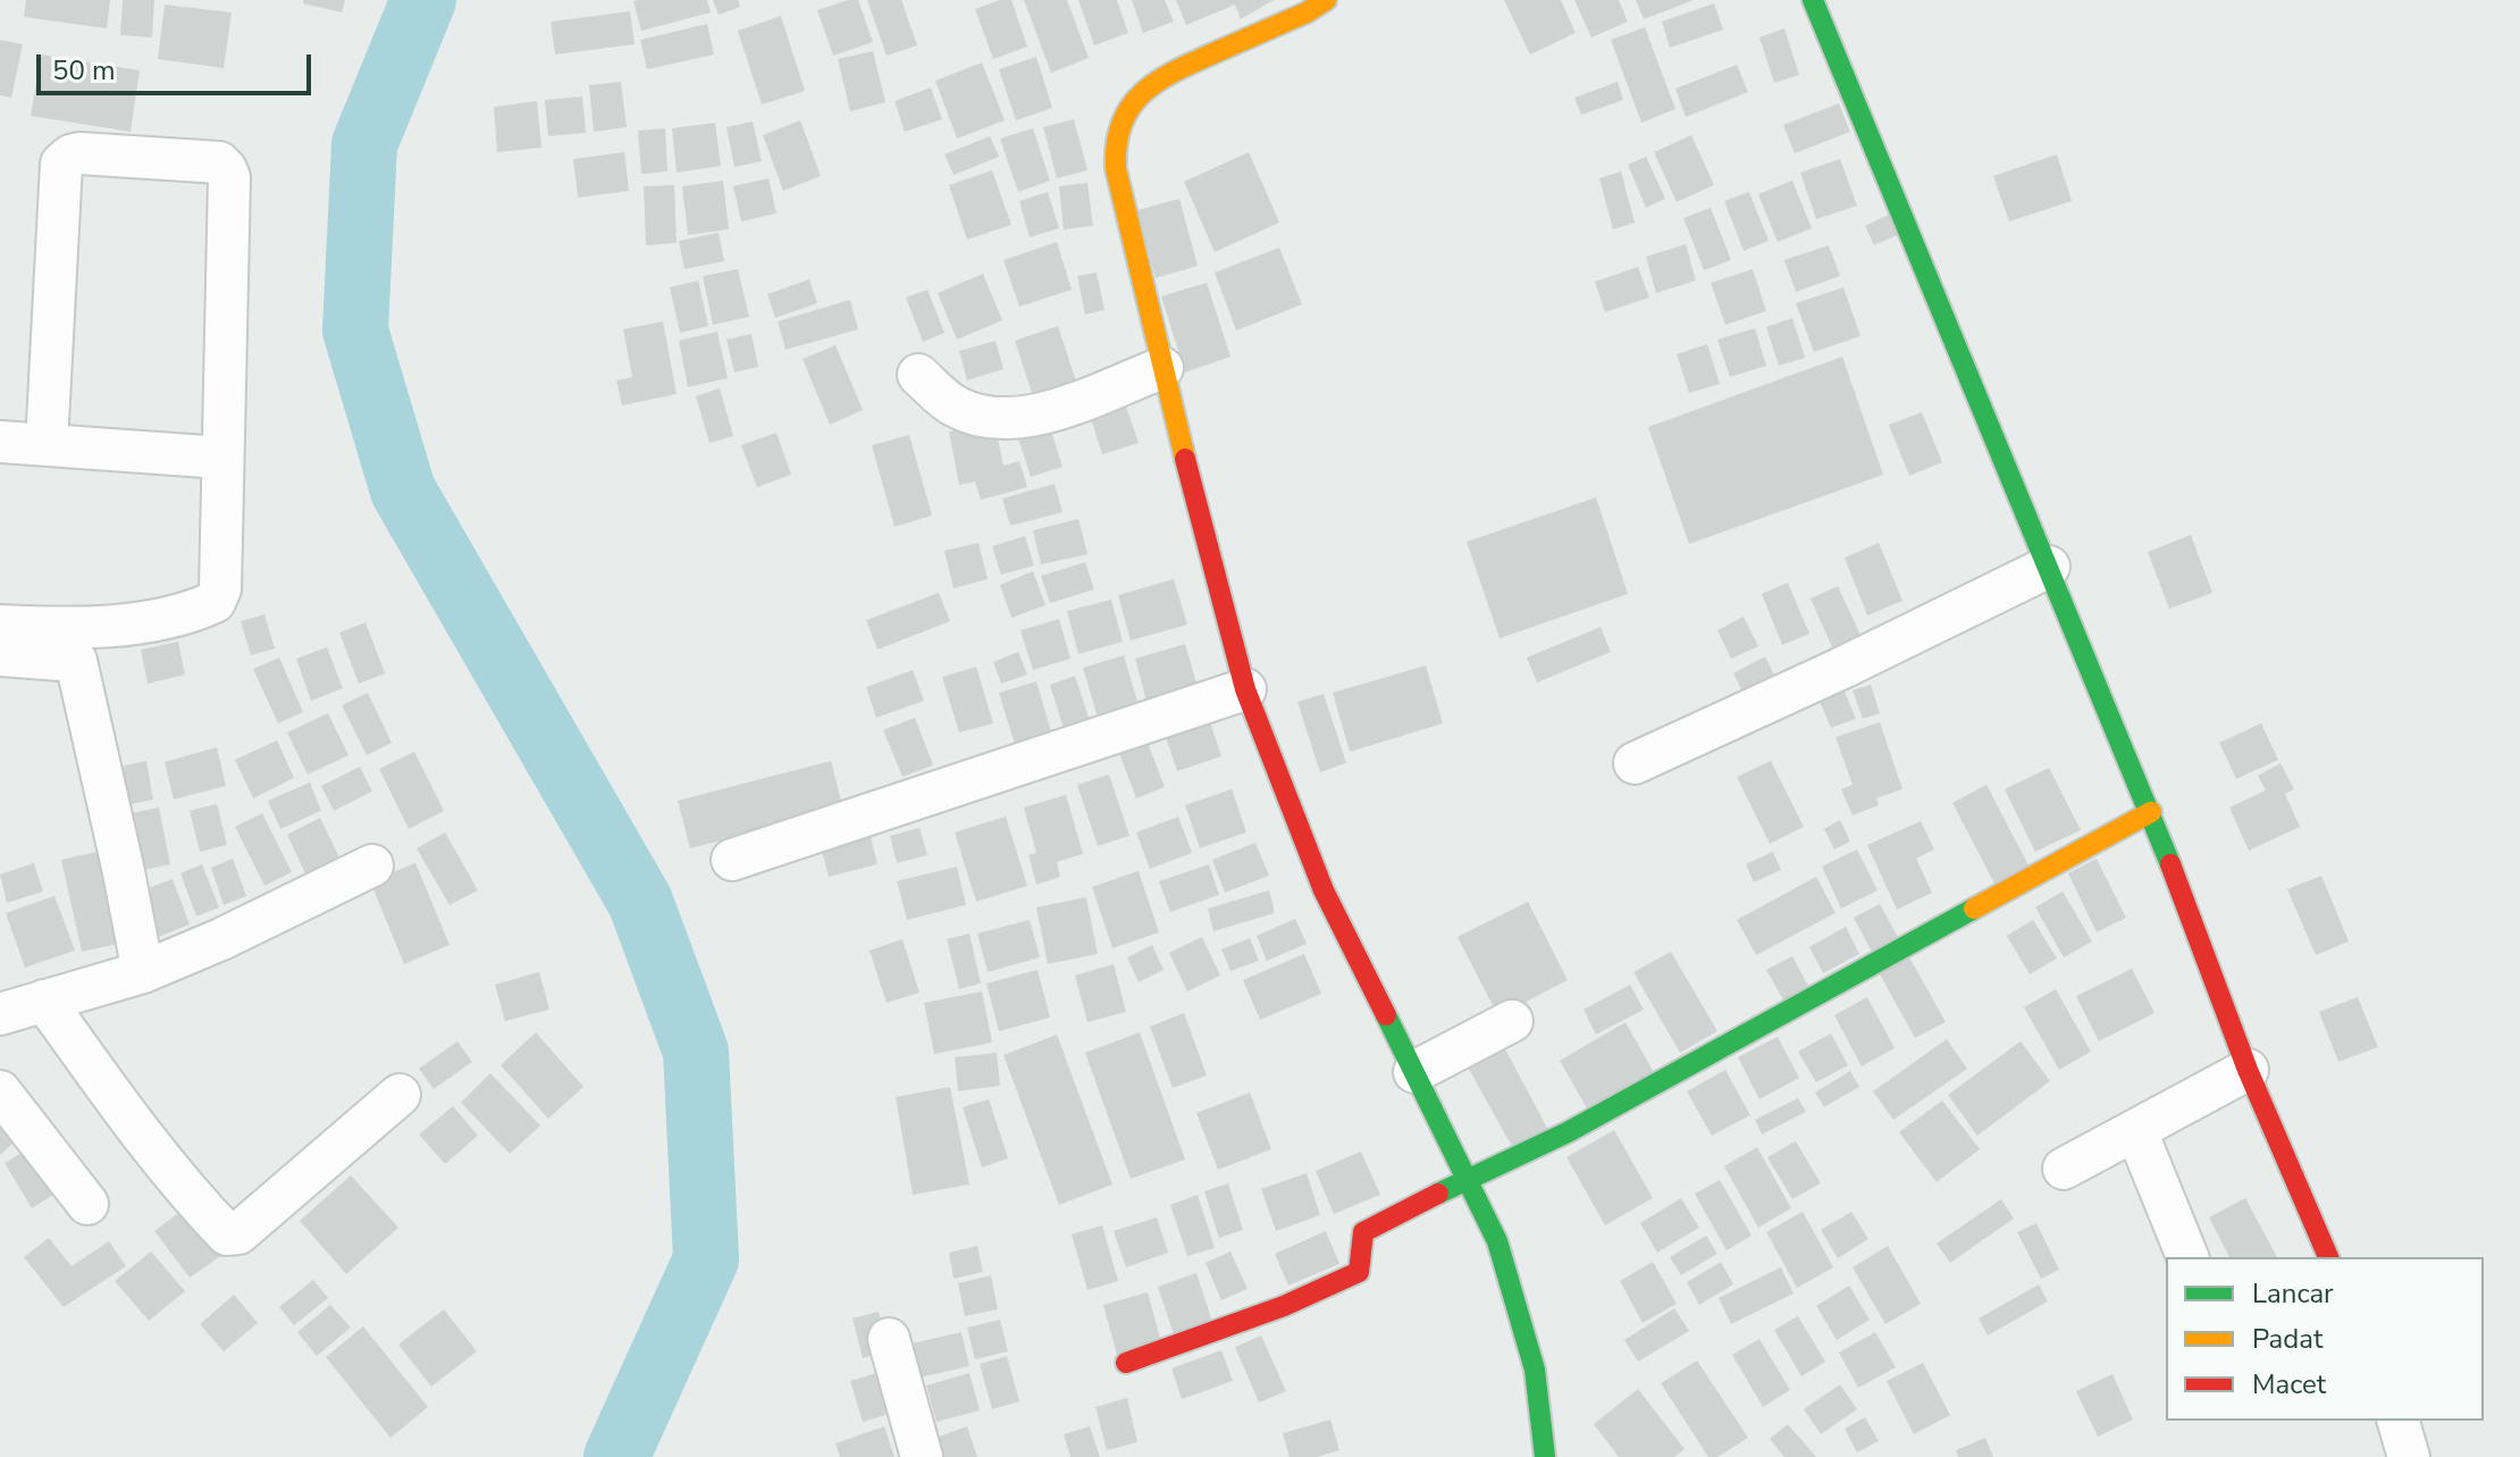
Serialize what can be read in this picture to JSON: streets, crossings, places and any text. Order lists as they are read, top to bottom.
{
  "legend": ["Lancar", "Padat", "Macet"],
  "scale_bar": "50 m"
}
